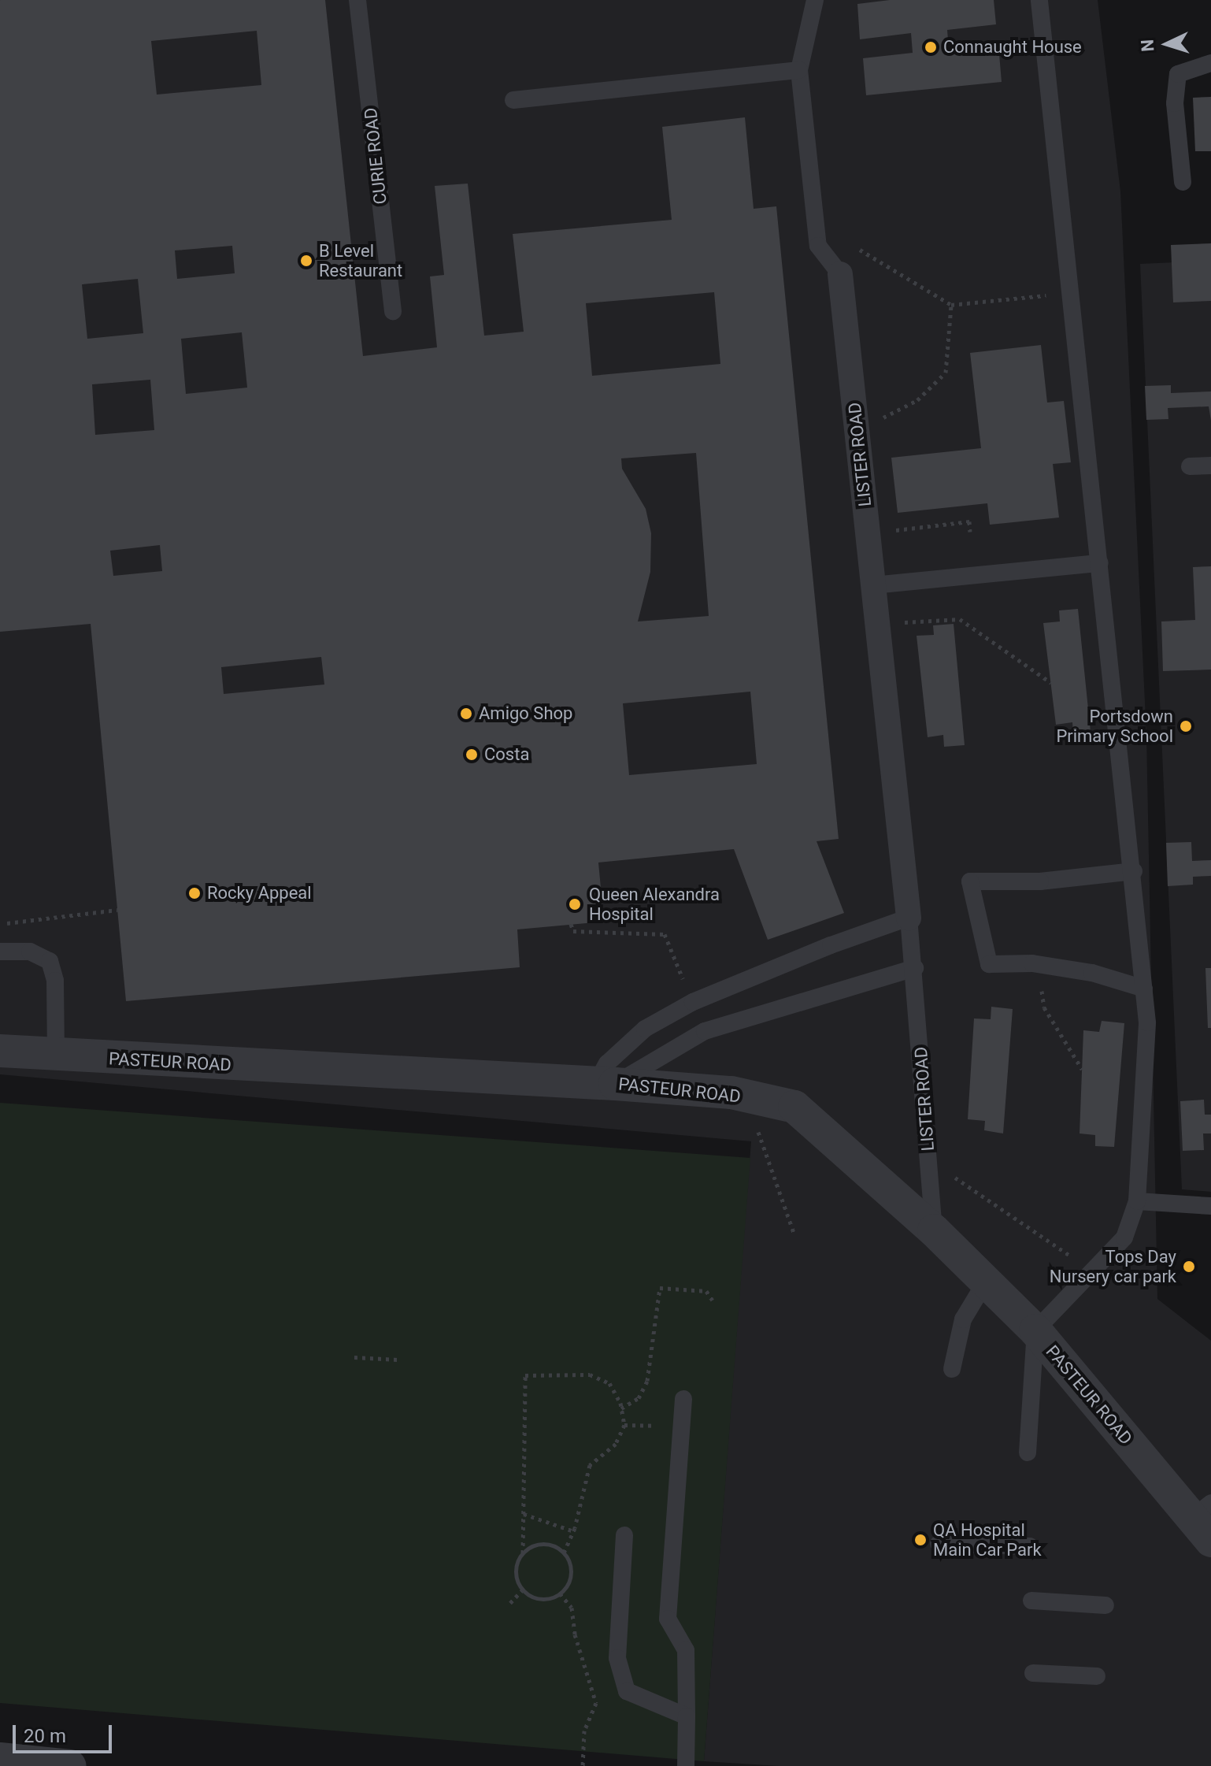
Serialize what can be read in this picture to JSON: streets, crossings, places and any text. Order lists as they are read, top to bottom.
{
  "streets": {
    "street": ["LISTER ROAD", "PASTEUR ROAD"],
    "lane": ["CURIE ROAD"]
  },
  "crossings": [
    ["LISTER ROAD", "PASTEUR ROAD"]
  ],
  "places": [
    "Connaught House",
    "B Level Restaurant",
    "Amigo Shop",
    "Portsdown Primary School",
    "Costa",
    "Rocky Appeal",
    "Queen Alexandra Hospital",
    "Tops Day Nursery car park",
    "QA Hospital Main Car Park"
  ],
  "scale_bar": "20 m",
  "north": "left"
}
